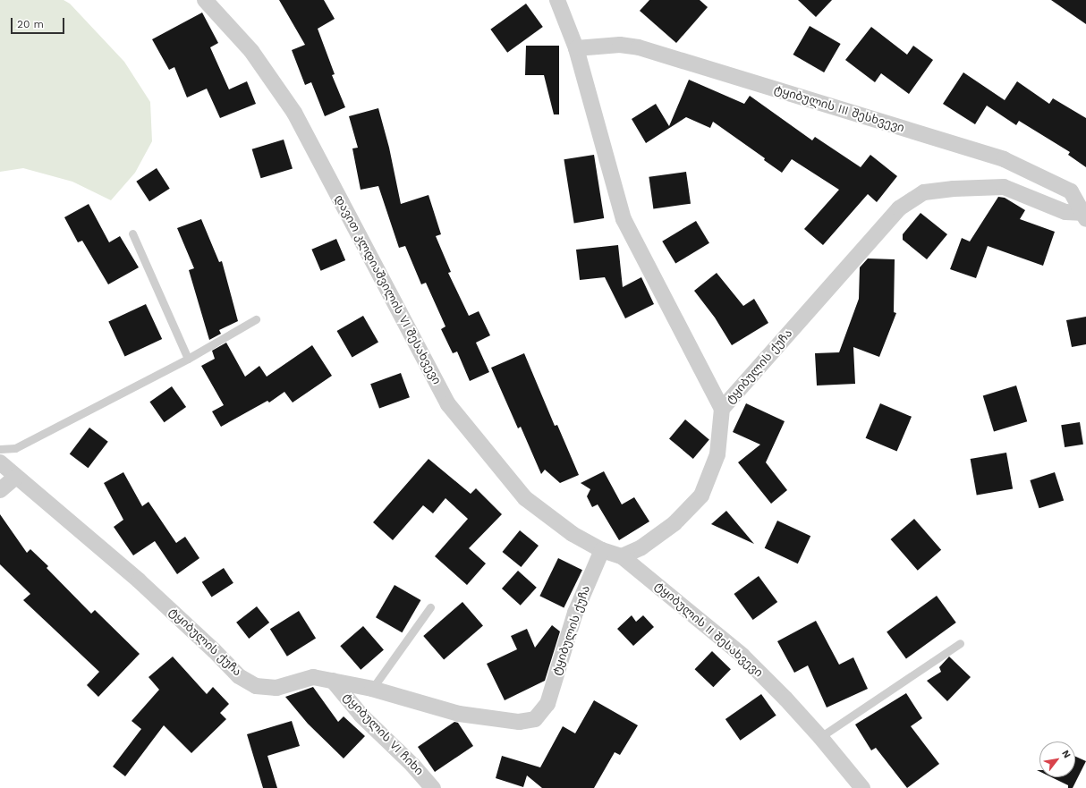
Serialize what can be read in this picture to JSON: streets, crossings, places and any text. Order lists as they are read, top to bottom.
{
  "streets": {
    "street": [
      "ტყიბულის III შესხვევი",
      "დავით კლდიაშვილის VI შესახვევი",
      "ტყიბულის ქუჩა",
      "ტყიბულის II შესახვევი",
      "ტყიბულის VI ჩიხი"
    ]
  },
  "crossings": [
    ["ტყიბულის III შესხვევი", "ტყიბულის ქუჩა"],
    ["დავით კლდიაშვილის VI შესახვევი", "ტყიბულის ქუჩა"],
    ["ტყიბულის ქუჩა", "ტყიბულის II შესახვევი"],
    ["ტყიბულის ქუჩა", "ტყიბულის VI ჩიხი"]
  ],
  "scale_bar": "20 m",
  "north": "top right"
}
